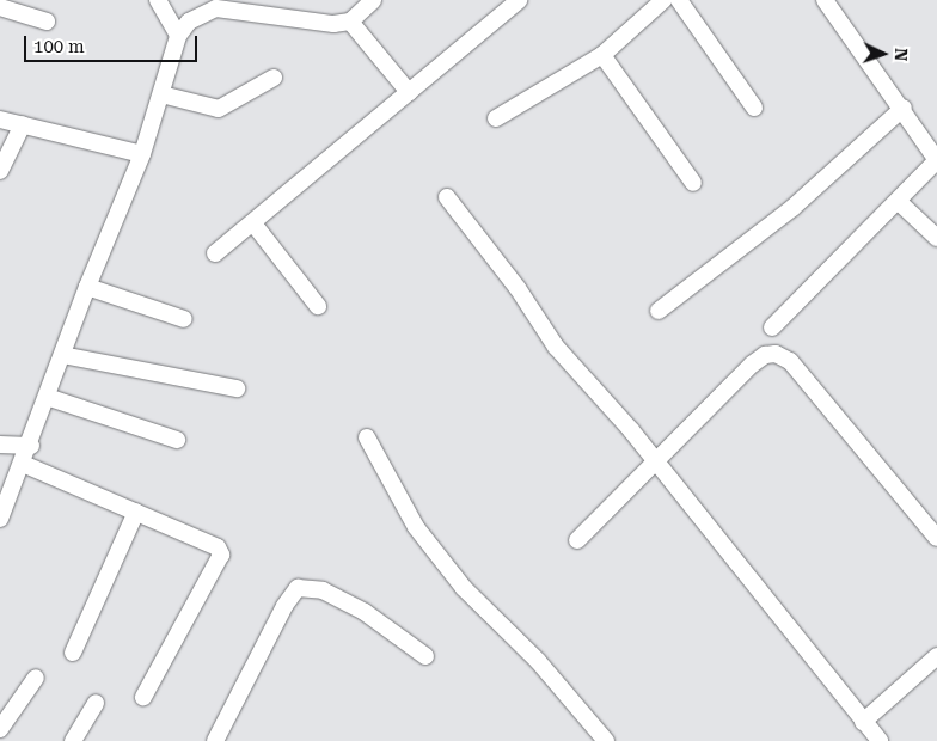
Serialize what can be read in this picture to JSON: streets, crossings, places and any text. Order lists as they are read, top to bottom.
{
  "scale_bar": "100 m",
  "north": "right"
}
